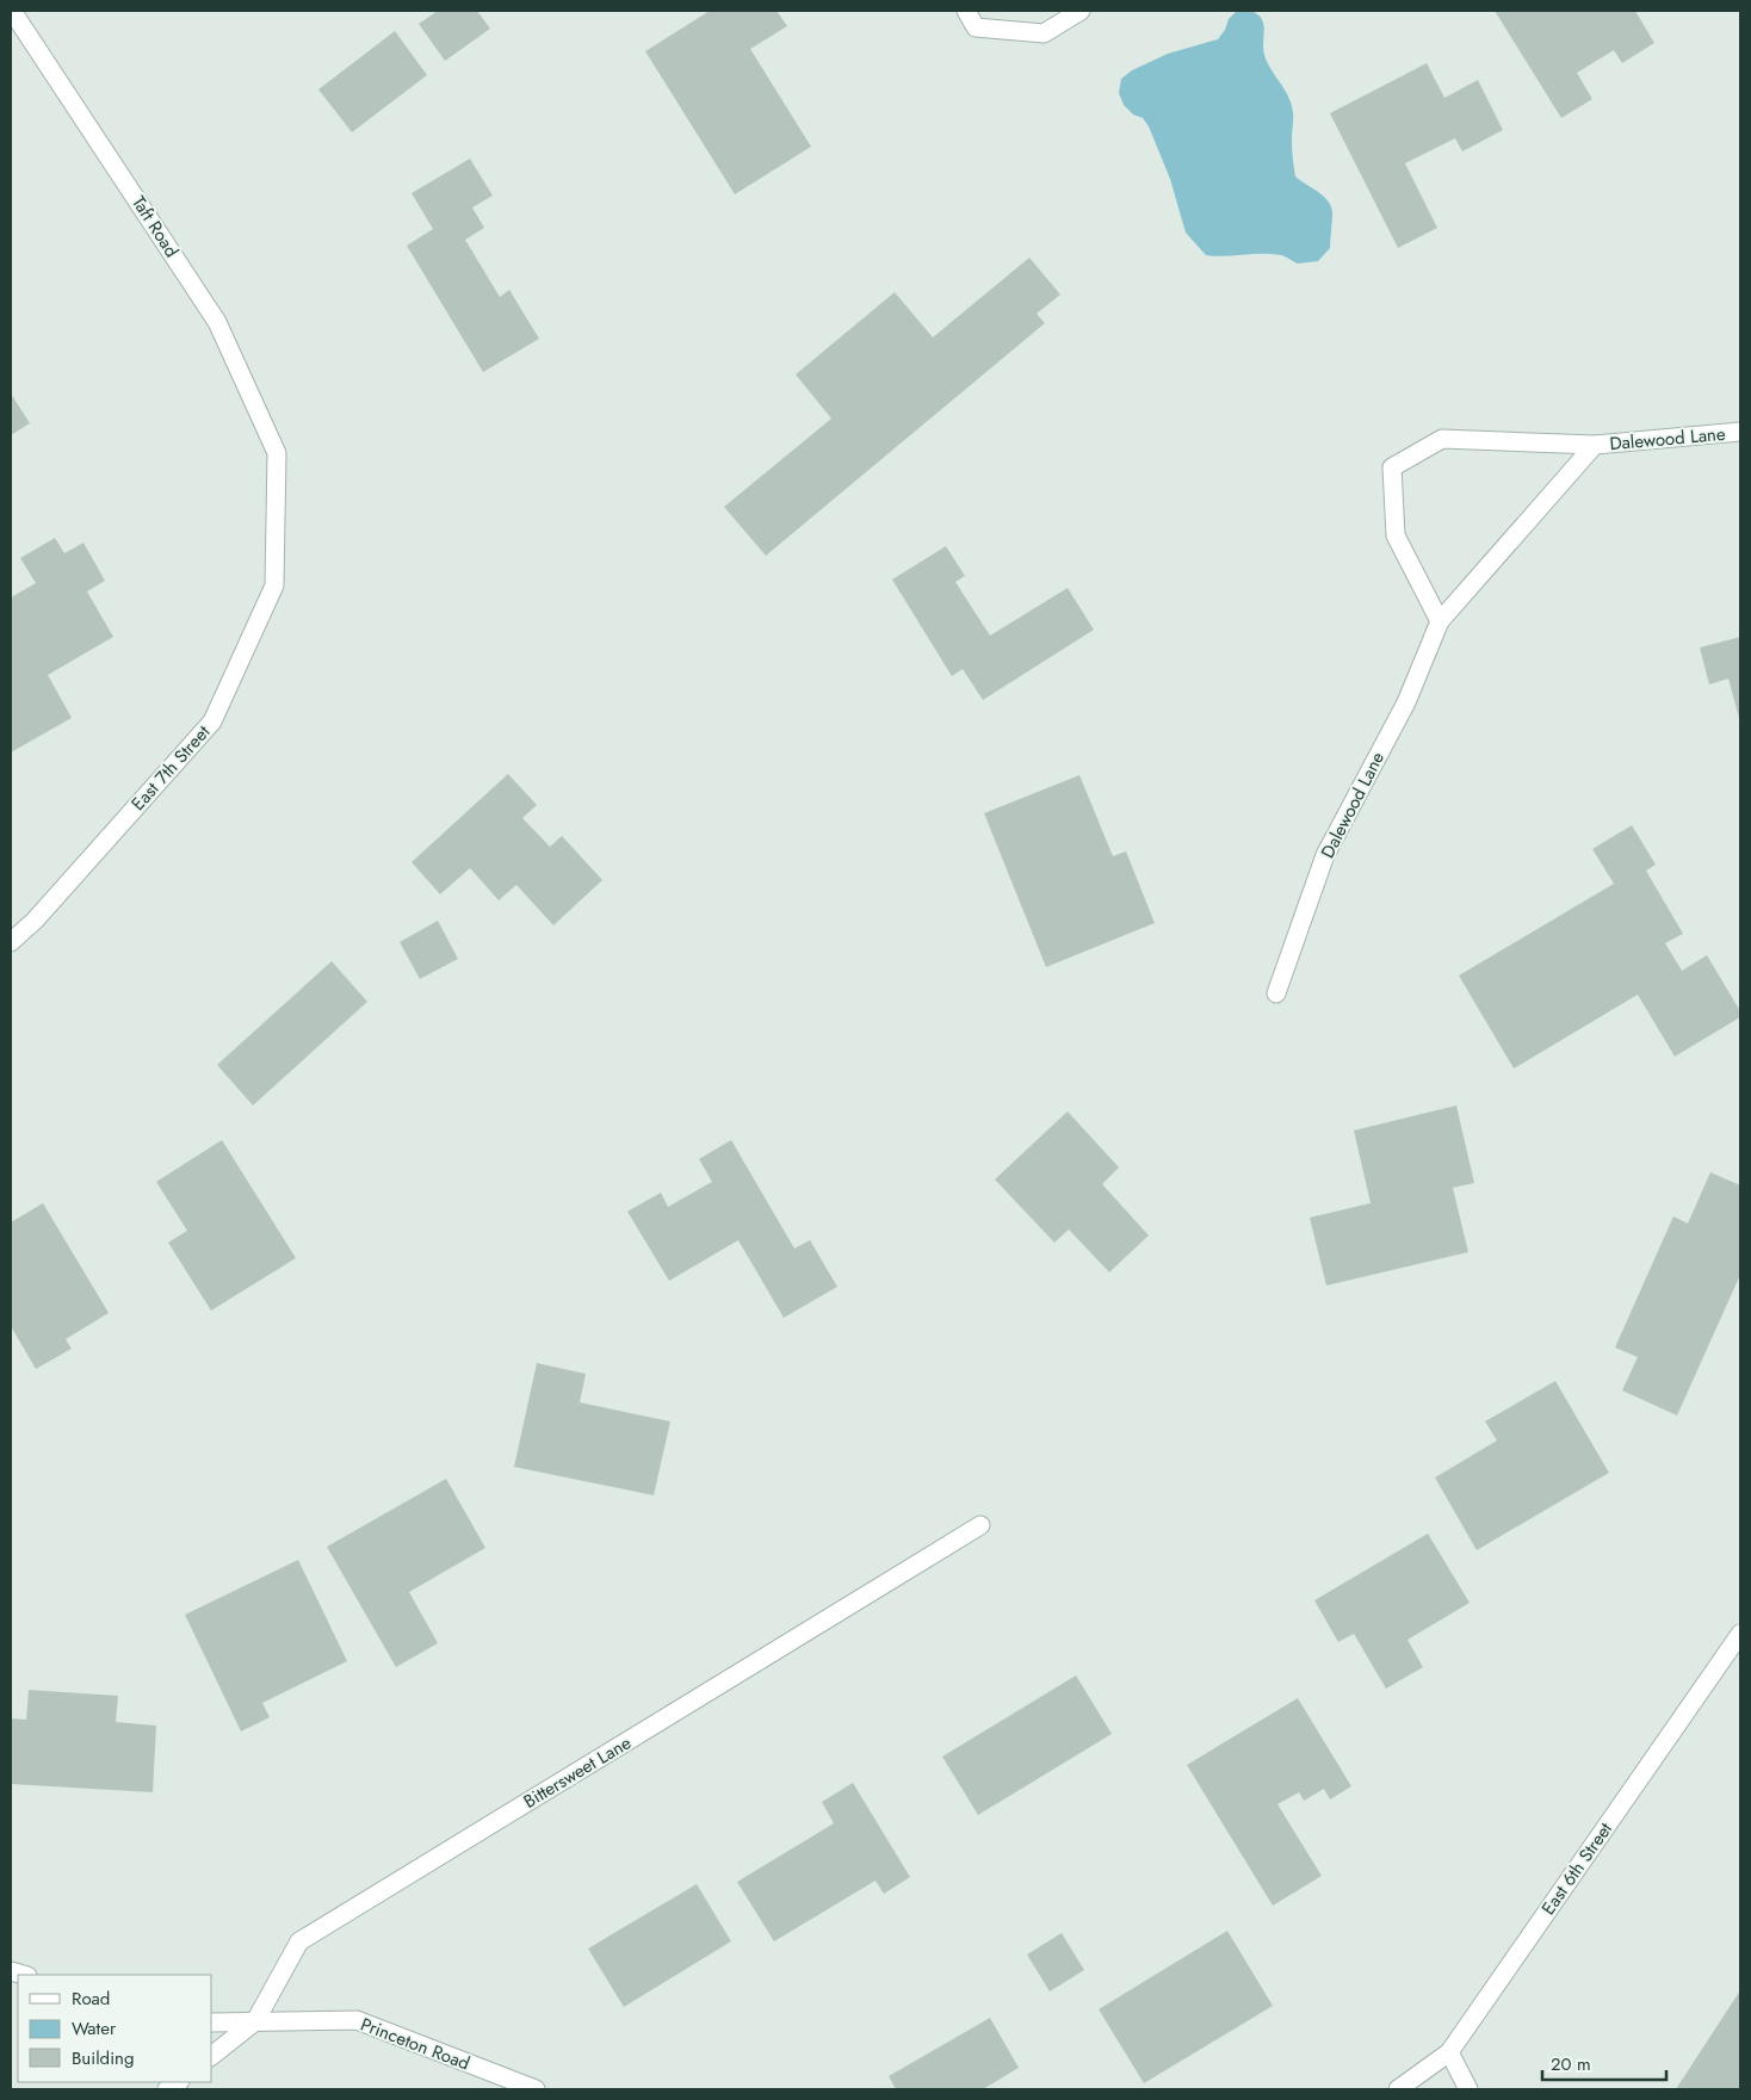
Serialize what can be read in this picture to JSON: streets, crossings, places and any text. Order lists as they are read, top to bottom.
{
  "streets": {
    "street": [
      "Taft Road",
      "Dalewood Lane",
      "East 7th Street",
      "Bittersweet Lane",
      "East 6th Street",
      "Princeton Road"
    ]
  },
  "crossings": [
    ["Taft Road", "East 7th Street"],
    ["Bittersweet Lane", "Princeton Road"]
  ],
  "legend": ["Road", "Water", "Building"],
  "scale_bar": "20 m"
}
